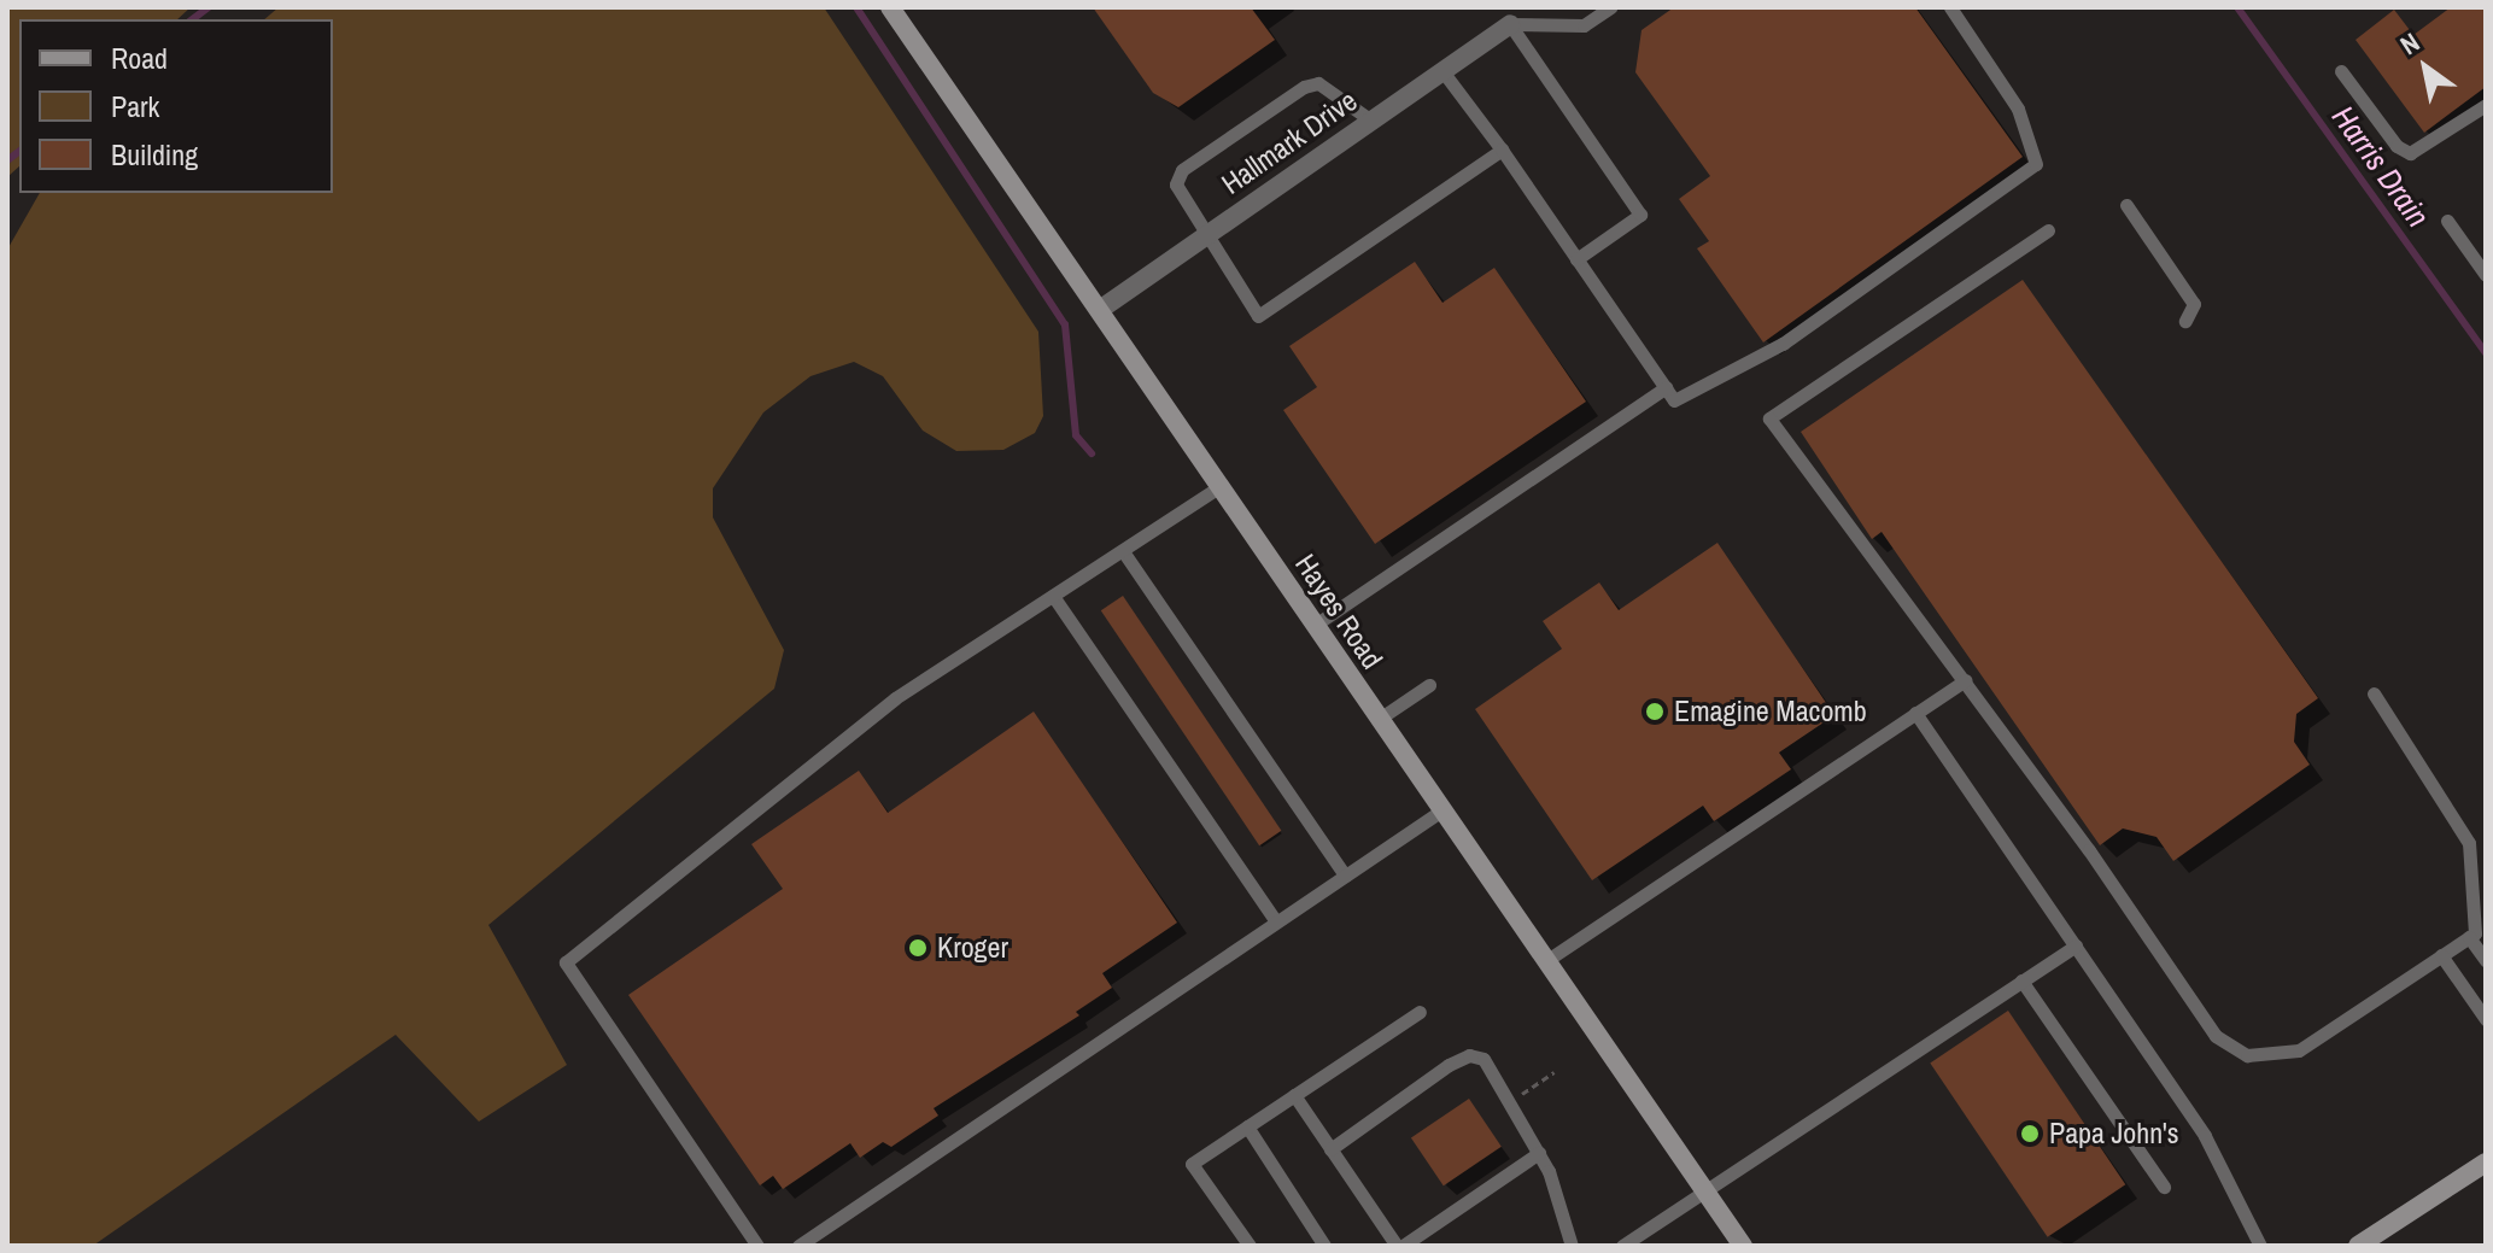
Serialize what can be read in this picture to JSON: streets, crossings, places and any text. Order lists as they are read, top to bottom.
{
  "streets": {
    "street": ["Hallmark Drive", "Hayes Road"]
  },
  "crossings": [
    ["Hallmark Drive", "Hayes Road"]
  ],
  "water": ["Harris Drain"],
  "places": ["Emagine Macomb", "Kroger", "Papa John's"],
  "legend": ["Road", "Park", "Building"],
  "north": "top left"
}
